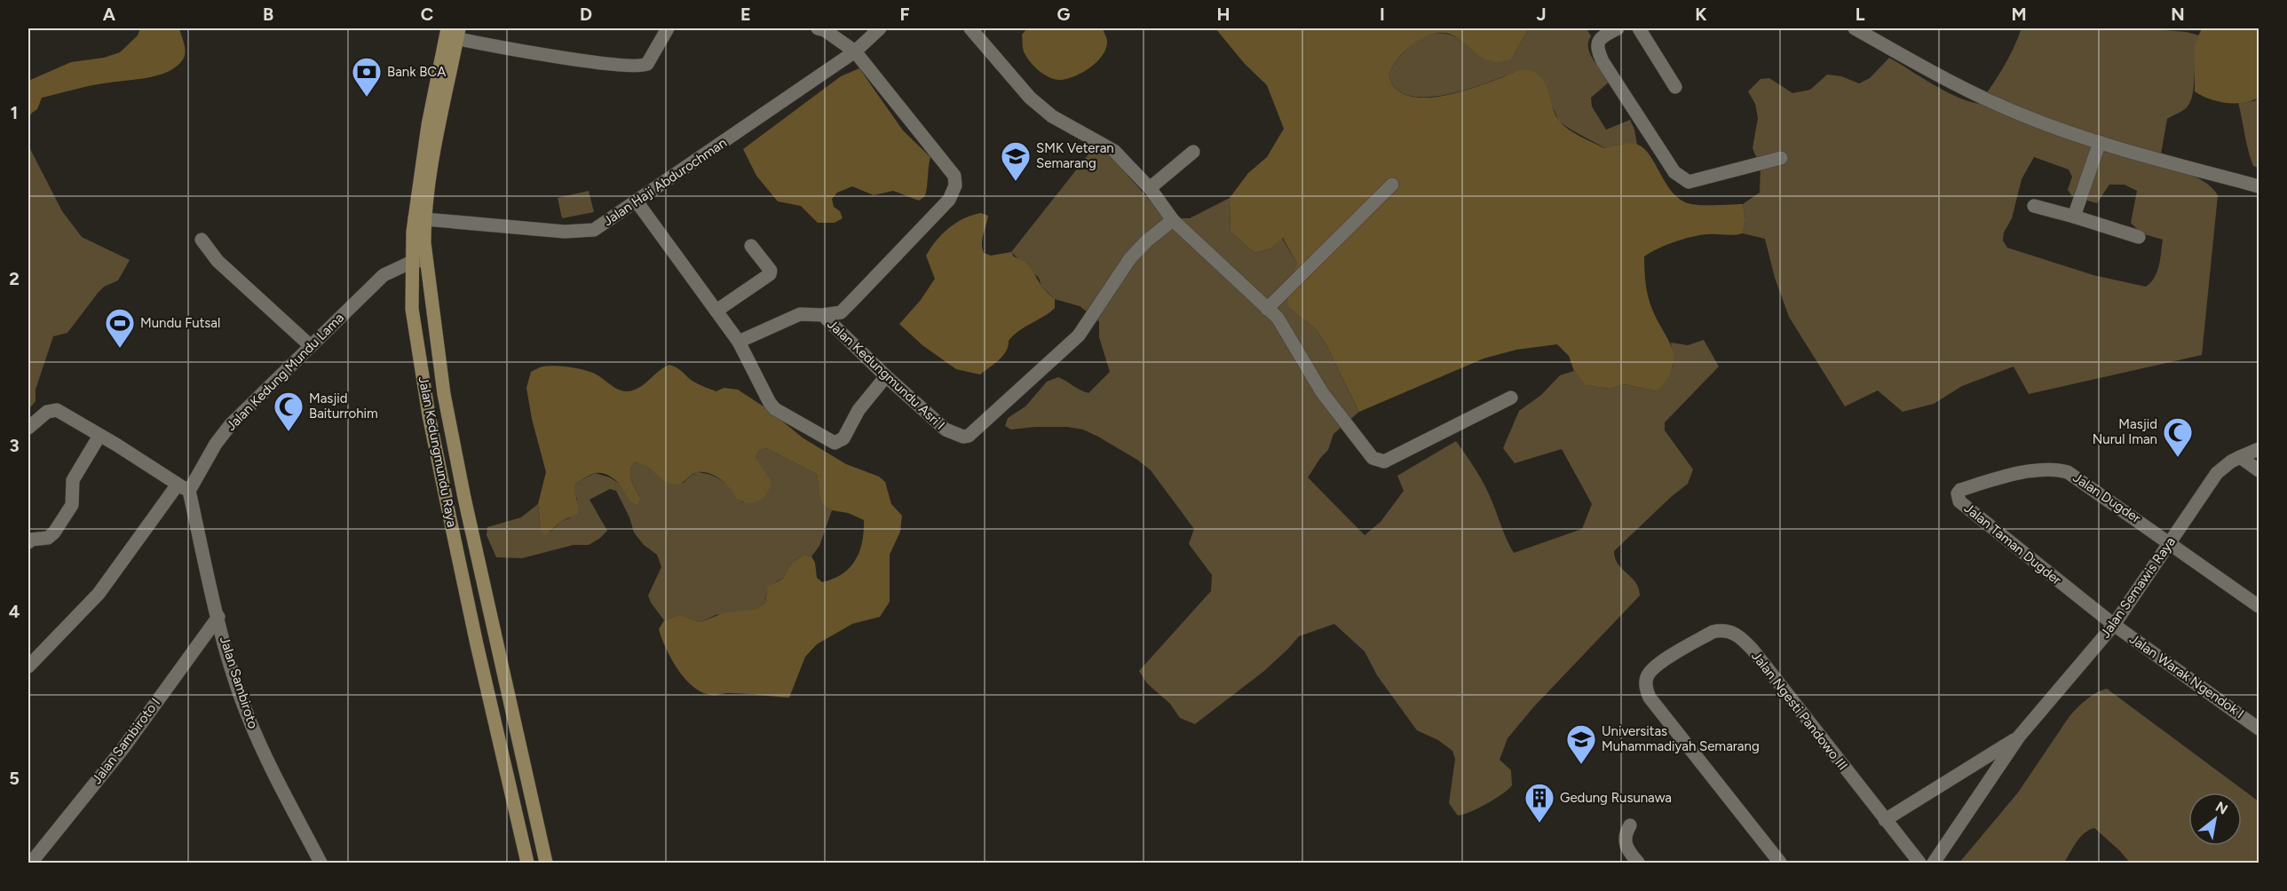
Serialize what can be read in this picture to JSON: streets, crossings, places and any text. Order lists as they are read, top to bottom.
{
  "streets": {
    "main road": ["Jalan Kedungmundu Raya"],
    "street": [
      "Jalan Haji Abdurochman",
      "Jalan Kedung Mundu Lama",
      "Jalan Kedungmundu Asri I",
      "Jalan Dugder",
      "Jalan Taman Dugder",
      "Jalan Semawis Raya",
      "Jalan Warak Ngendok I",
      "Jalan Sambiroto",
      "Jalan Ngesti Pandowo III",
      "Jalan Sambiroto I"
    ]
  },
  "crossings": [
    ["Jalan Haji Abdurochman", "Jalan Kedungmundu Raya"],
    ["Jalan Kedung Mundu Lama", "Jalan Kedungmundu Raya"],
    ["Jalan Kedung Mundu Lama", "Jalan Sambiroto"],
    ["Jalan Dugder", "Jalan Taman Dugder"],
    ["Jalan Dugder", "Jalan Semawis Raya"],
    ["Jalan Taman Dugder", "Jalan Semawis Raya"],
    ["Jalan Taman Dugder", "Jalan Warak Ngendok I"],
    ["Jalan Semawis Raya", "Jalan Warak Ngendok I"],
    ["Jalan Semawis Raya", "Jalan Ngesti Pandowo III"],
    ["Jalan Sambiroto", "Jalan Sambiroto I"]
  ],
  "places": {
    "bank": ["Bank BCA"],
    "school or university": ["SMK Veteran Semarang", "Universitas Muhammadiyah Semarang"],
    "sports": ["Mundu Futsal"],
    "mosque": ["Masjid Baiturrohim", "Masjid Nurul Iman"],
    "building": ["Gedung Rusunawa"]
  },
  "north": "top right",
  "grid": {
    "columns": [
      "A",
      "B",
      "C",
      "D",
      "E",
      "F",
      "G",
      "H",
      "I",
      "J",
      "K",
      "L",
      "M",
      "N"
    ],
    "rows": [
      "1",
      "2",
      "3",
      "4",
      "5"
    ]
  }
}
